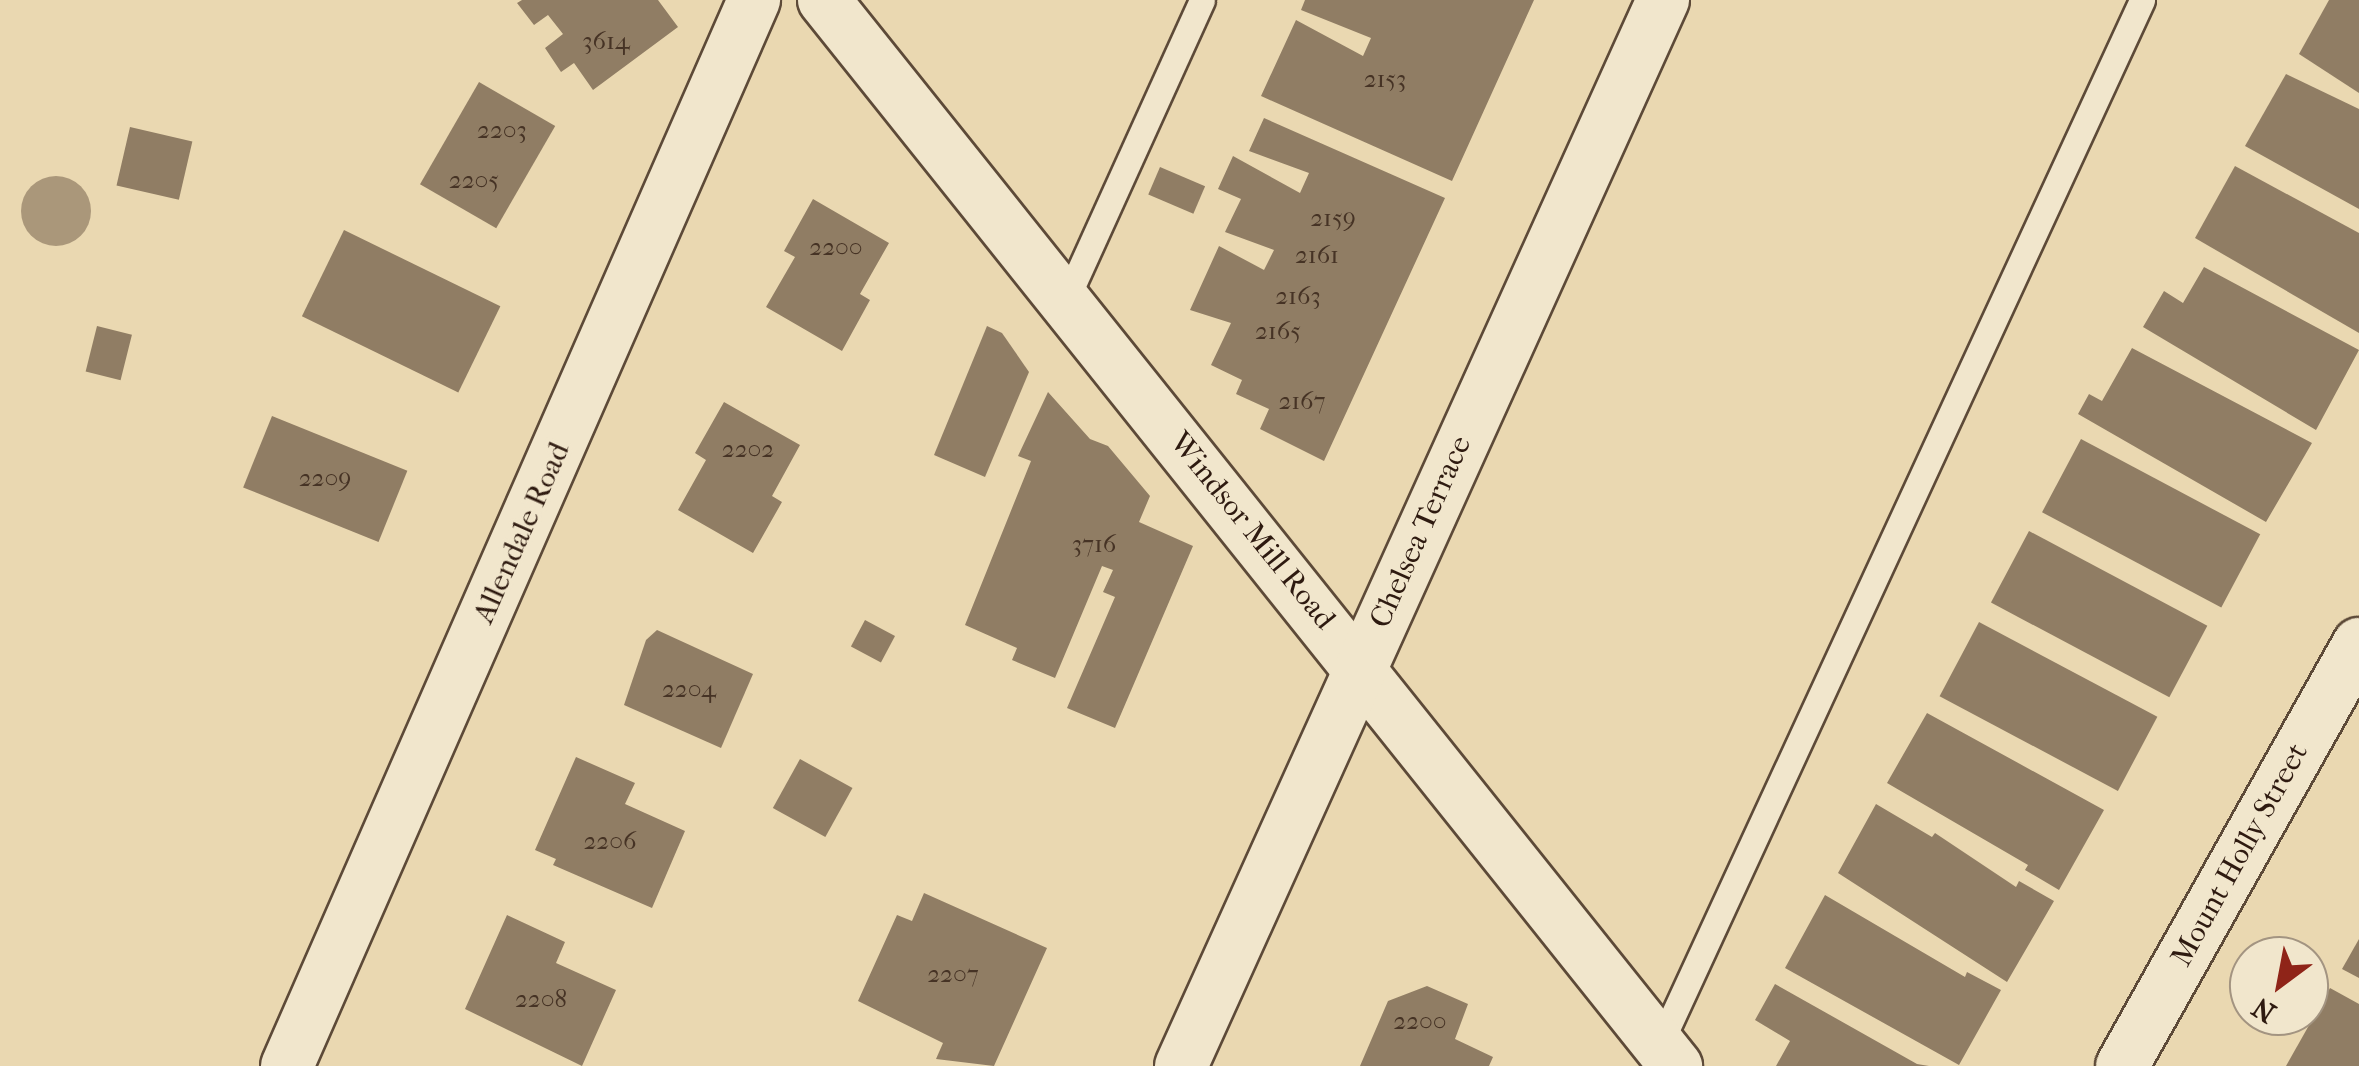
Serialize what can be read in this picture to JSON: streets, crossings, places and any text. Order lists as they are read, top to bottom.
{
  "streets": {
    "street": [
      "Windsor Mill Road",
      "Chelsea Terrace",
      "Allendale Road",
      "Mount Holly Street"
    ]
  },
  "crossings": [
    ["Windsor Mill Road", "Chelsea Terrace"]
  ],
  "house_numbers": [
    "3614",
    "2153",
    "2203",
    "2205",
    "2159",
    "2200",
    "2161",
    "2163",
    "2165",
    "2167",
    "2202",
    "2209",
    "3716",
    "2204",
    "2206",
    "2207",
    "2208",
    "2200"
  ],
  "north": "bottom left"
}
